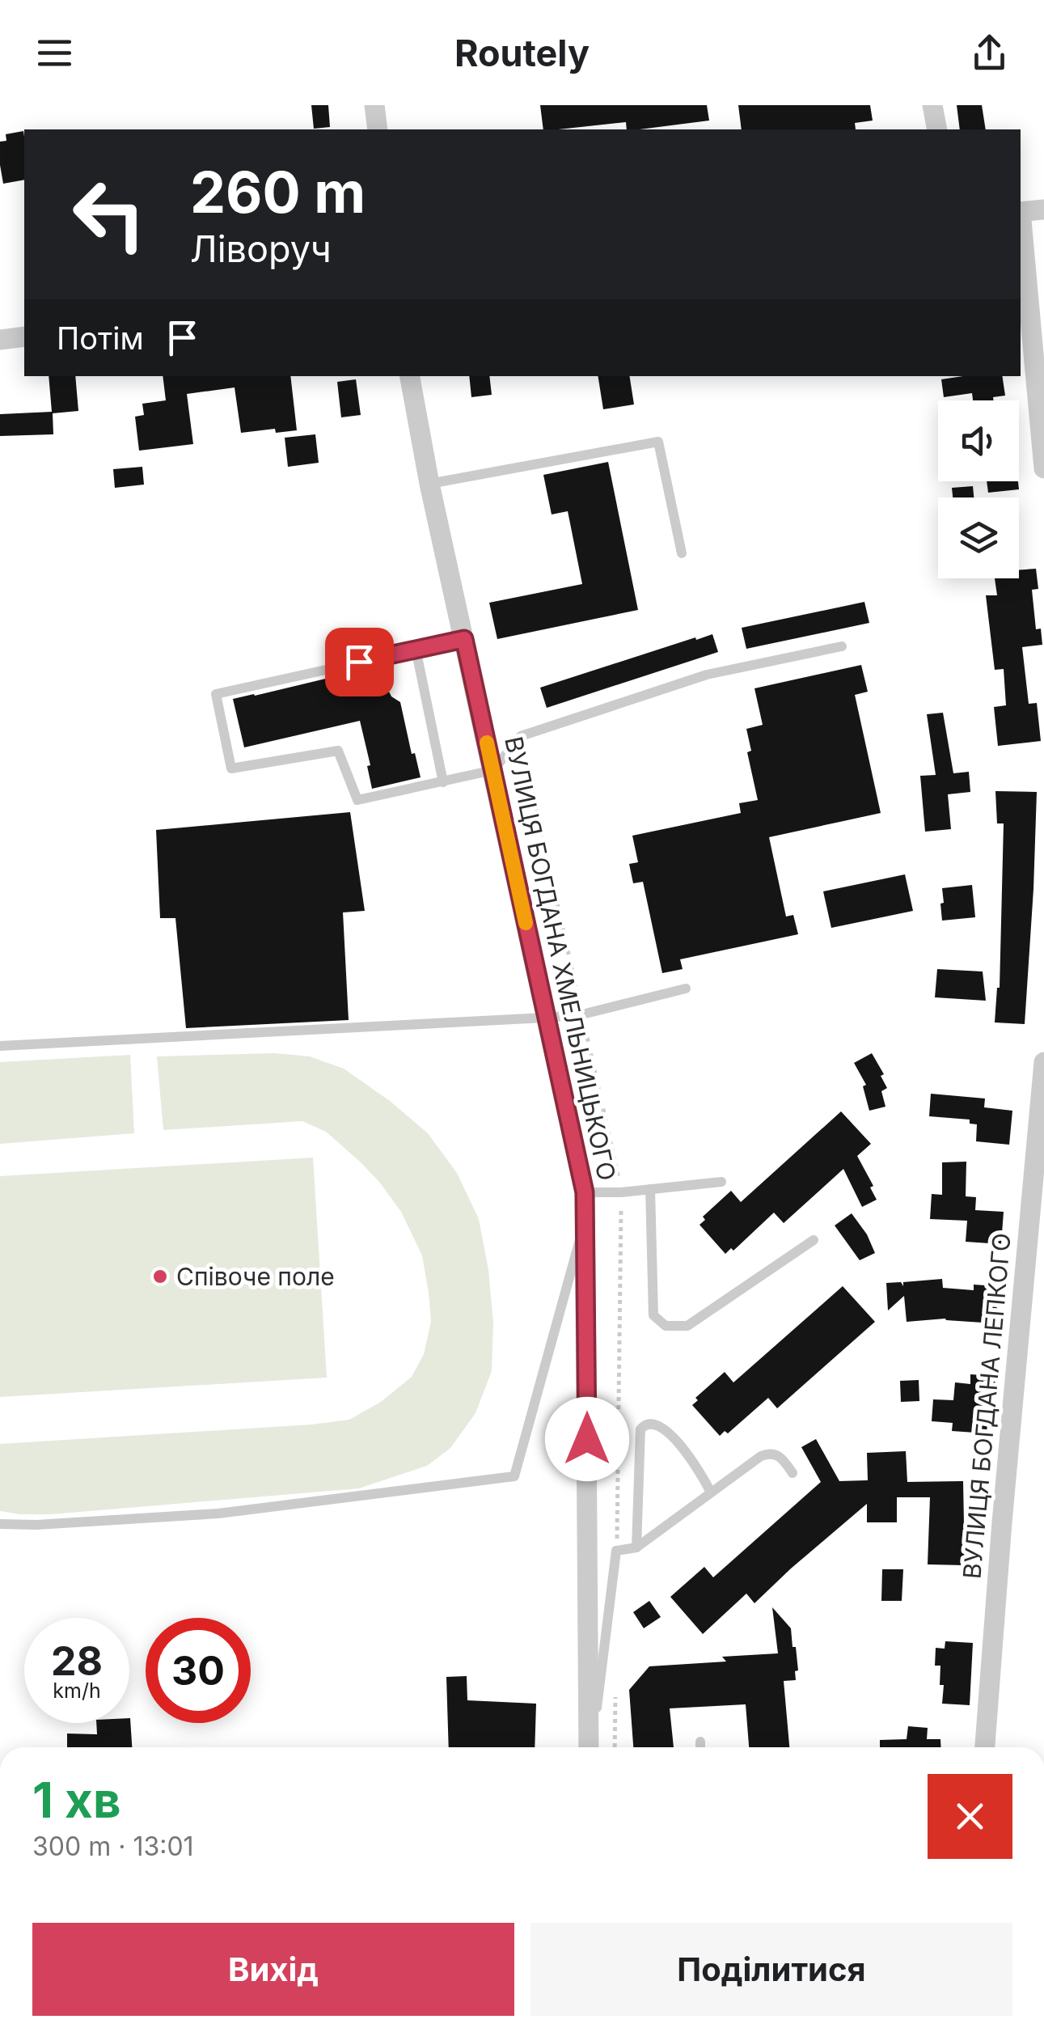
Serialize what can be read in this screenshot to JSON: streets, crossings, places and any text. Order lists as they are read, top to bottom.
{
  "streets": {
    "street": ["ВУЛИЦЯ БОГДАНА ХМЕЛЬНИЦЬКОГО", "ВУЛИЦЯ БОГДАНА ЛЕПКОГО"]
  },
  "places": ["Співоче поле"],
  "page": {
    "header": "Routely",
    "turn": ["260 m", "Ліворуч"],
    "then": "Потім",
    "speed": "28 km/h",
    "limit": "30",
    "heading": ["1 хв", "300 m · 13:01"],
    "buttons": ["Вихід", "Поділитися"]
  }
}
